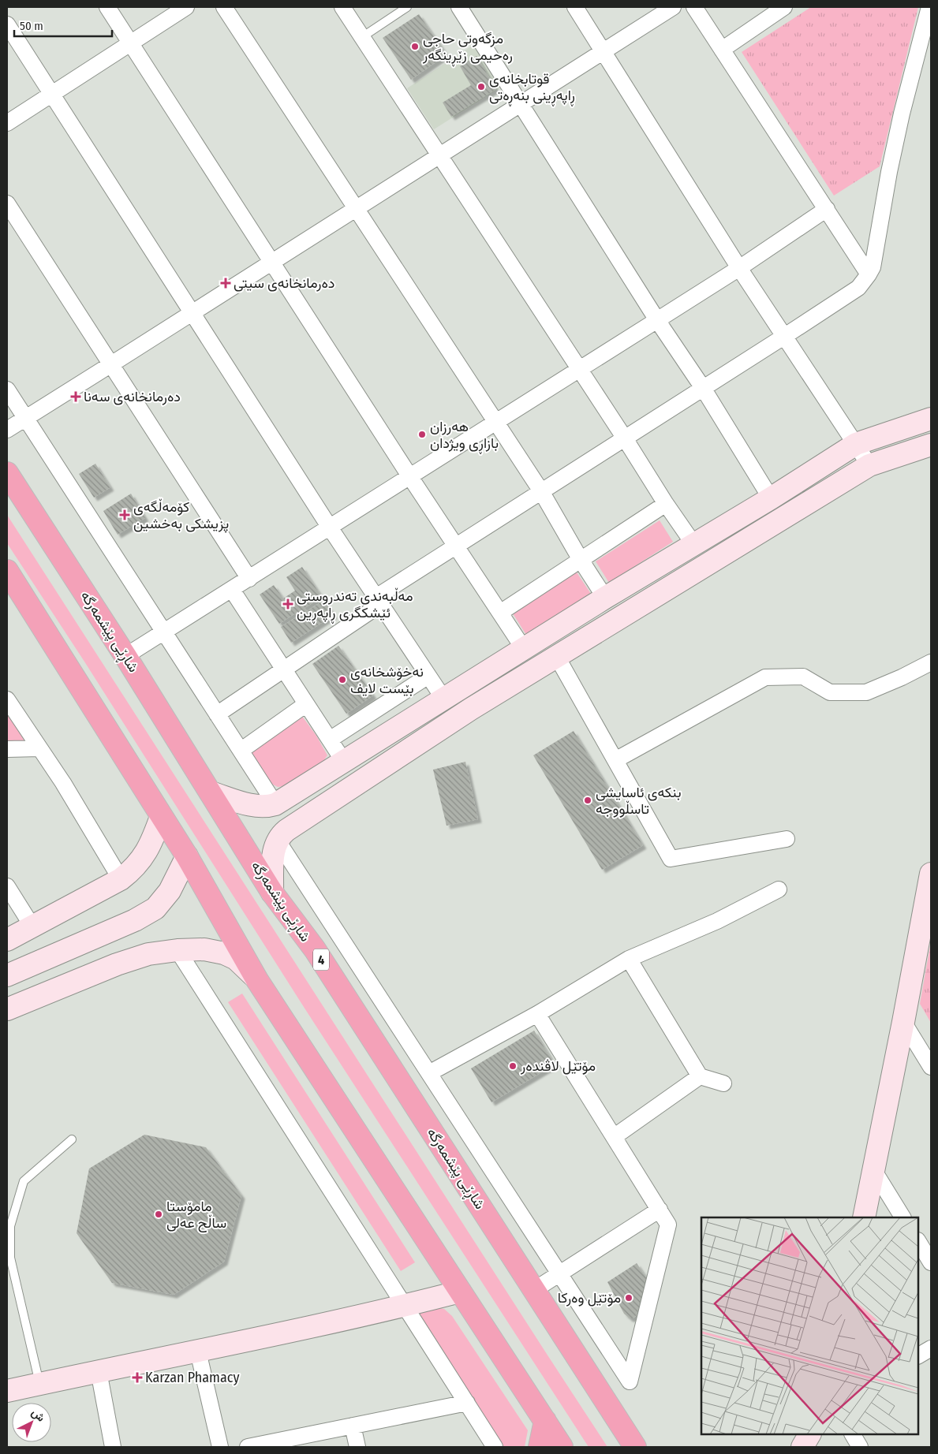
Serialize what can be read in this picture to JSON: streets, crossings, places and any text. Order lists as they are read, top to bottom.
{
  "streets": {
    "highway": ["شاڕێی پێشمەرگە", "4"]
  },
  "places": {
    "other": [
      "مزگەوتی حاجی رەحیمی زێڕینگەر",
      "قوتابخانەی ڕاپەڕینی بنەڕەتی",
      "ھەرزان بازاڕی ویژدان",
      "نەخۆشخانەی بێست لایف",
      "بنکەی ئاسایشی تاسڵووجە",
      "مۆتێل لاڤندەر",
      "مامۆستا ساڵح عەلی",
      "مۆتێل وەرکا"
    ],
    "health": [
      "دەرمانخانەی سیتی",
      "دەرمانخانەی سەنا",
      "کۆمەڵگەی پزیشکی بەخشین",
      "مەڵبەندی تەندروستی ئێشکگری ڕاپەڕین",
      "Karzan Phamacy"
    ]
  },
  "scale_bar": "50 m",
  "north": "top right"
}
